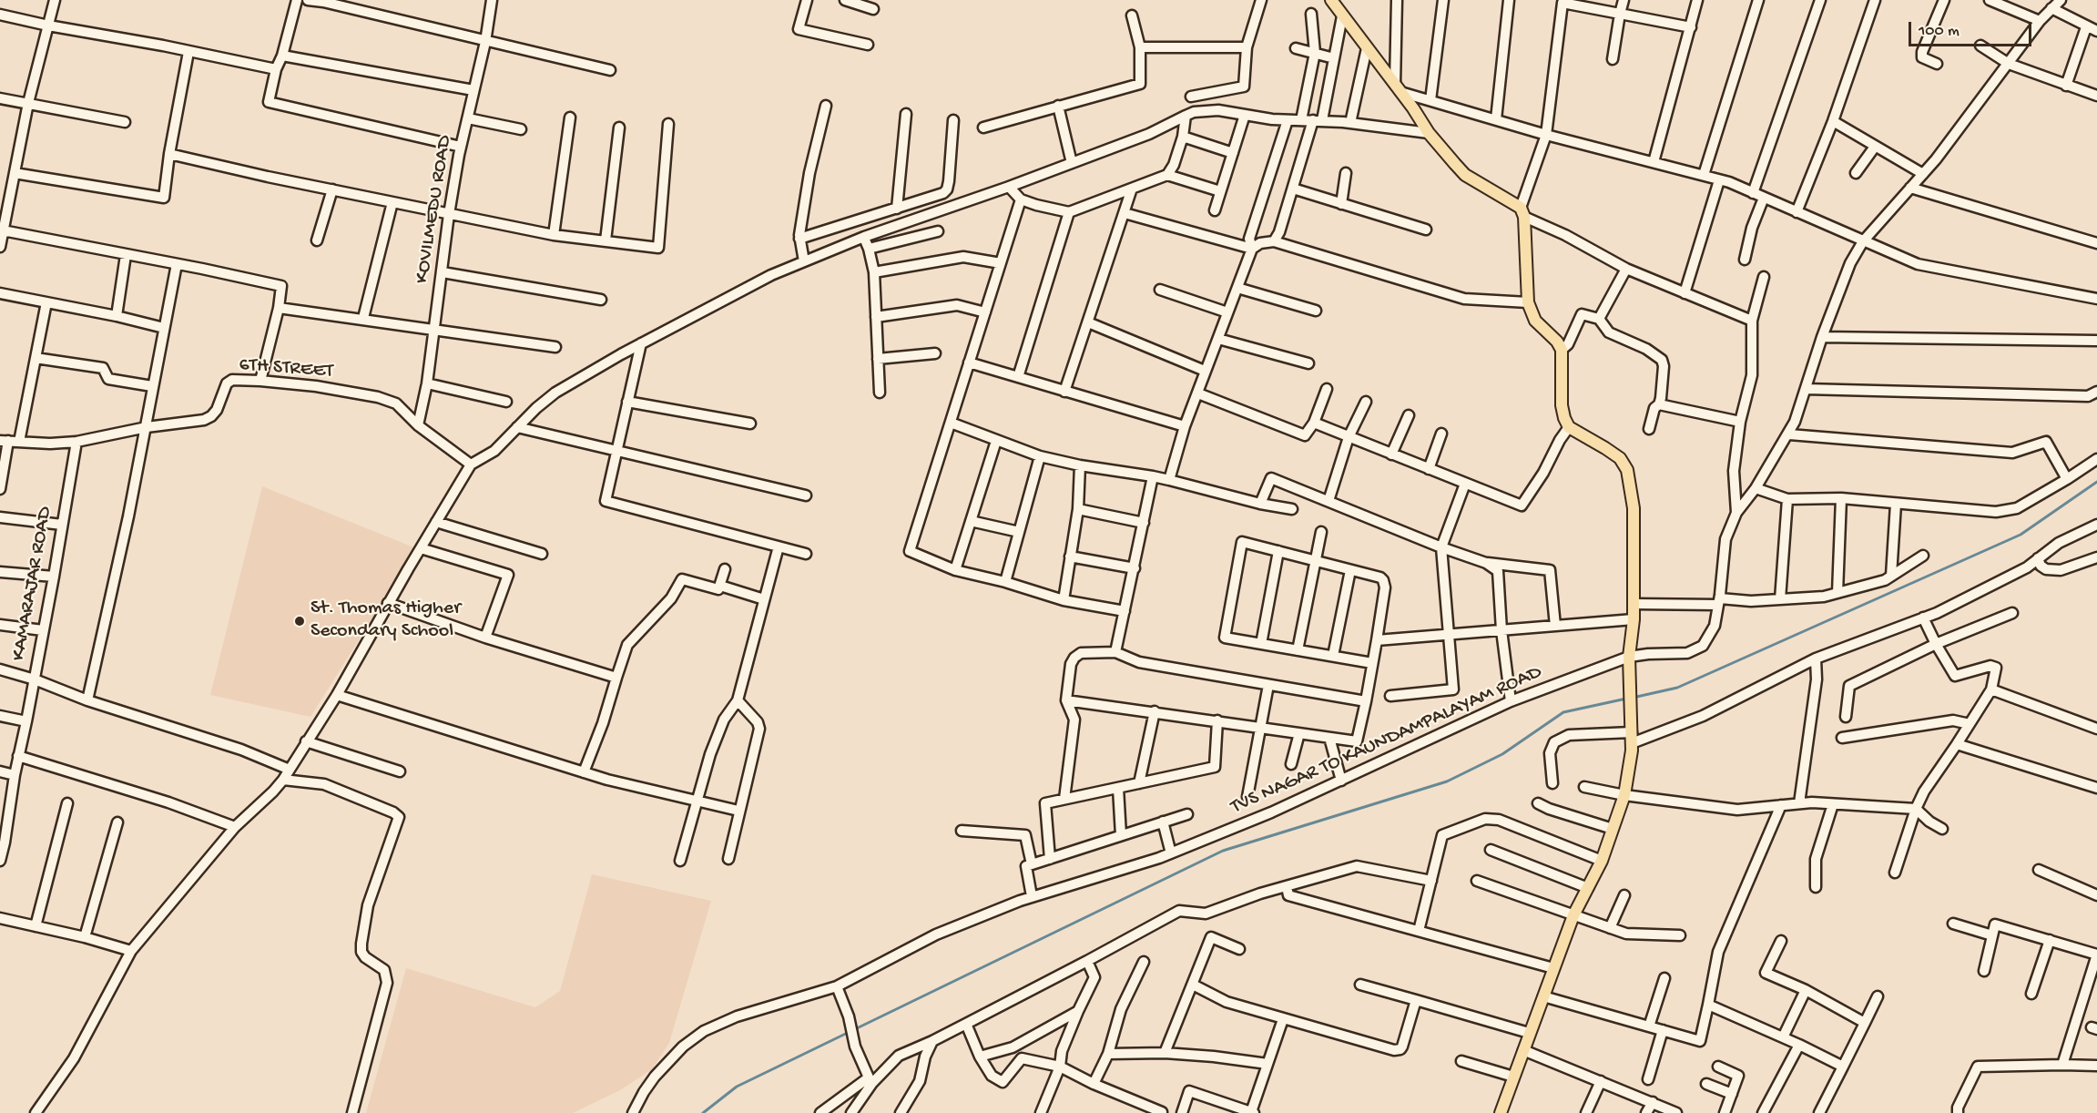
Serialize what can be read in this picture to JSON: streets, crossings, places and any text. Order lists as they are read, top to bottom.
{
  "streets": {
    "street": [
      "KOVILMEDU ROAD",
      "6TH STREET",
      "KAMARAJAR ROAD",
      "TVS NAGAR TO KAUNDAMPALAYAM ROAD"
    ]
  },
  "crossings": [
    ["KOVILMEDU ROAD", "6TH STREET"],
    ["6TH STREET", "KAMARAJAR ROAD"]
  ],
  "places": ["St. Thomas Higher Secondary School"],
  "scale_bar": "100 m"
}
